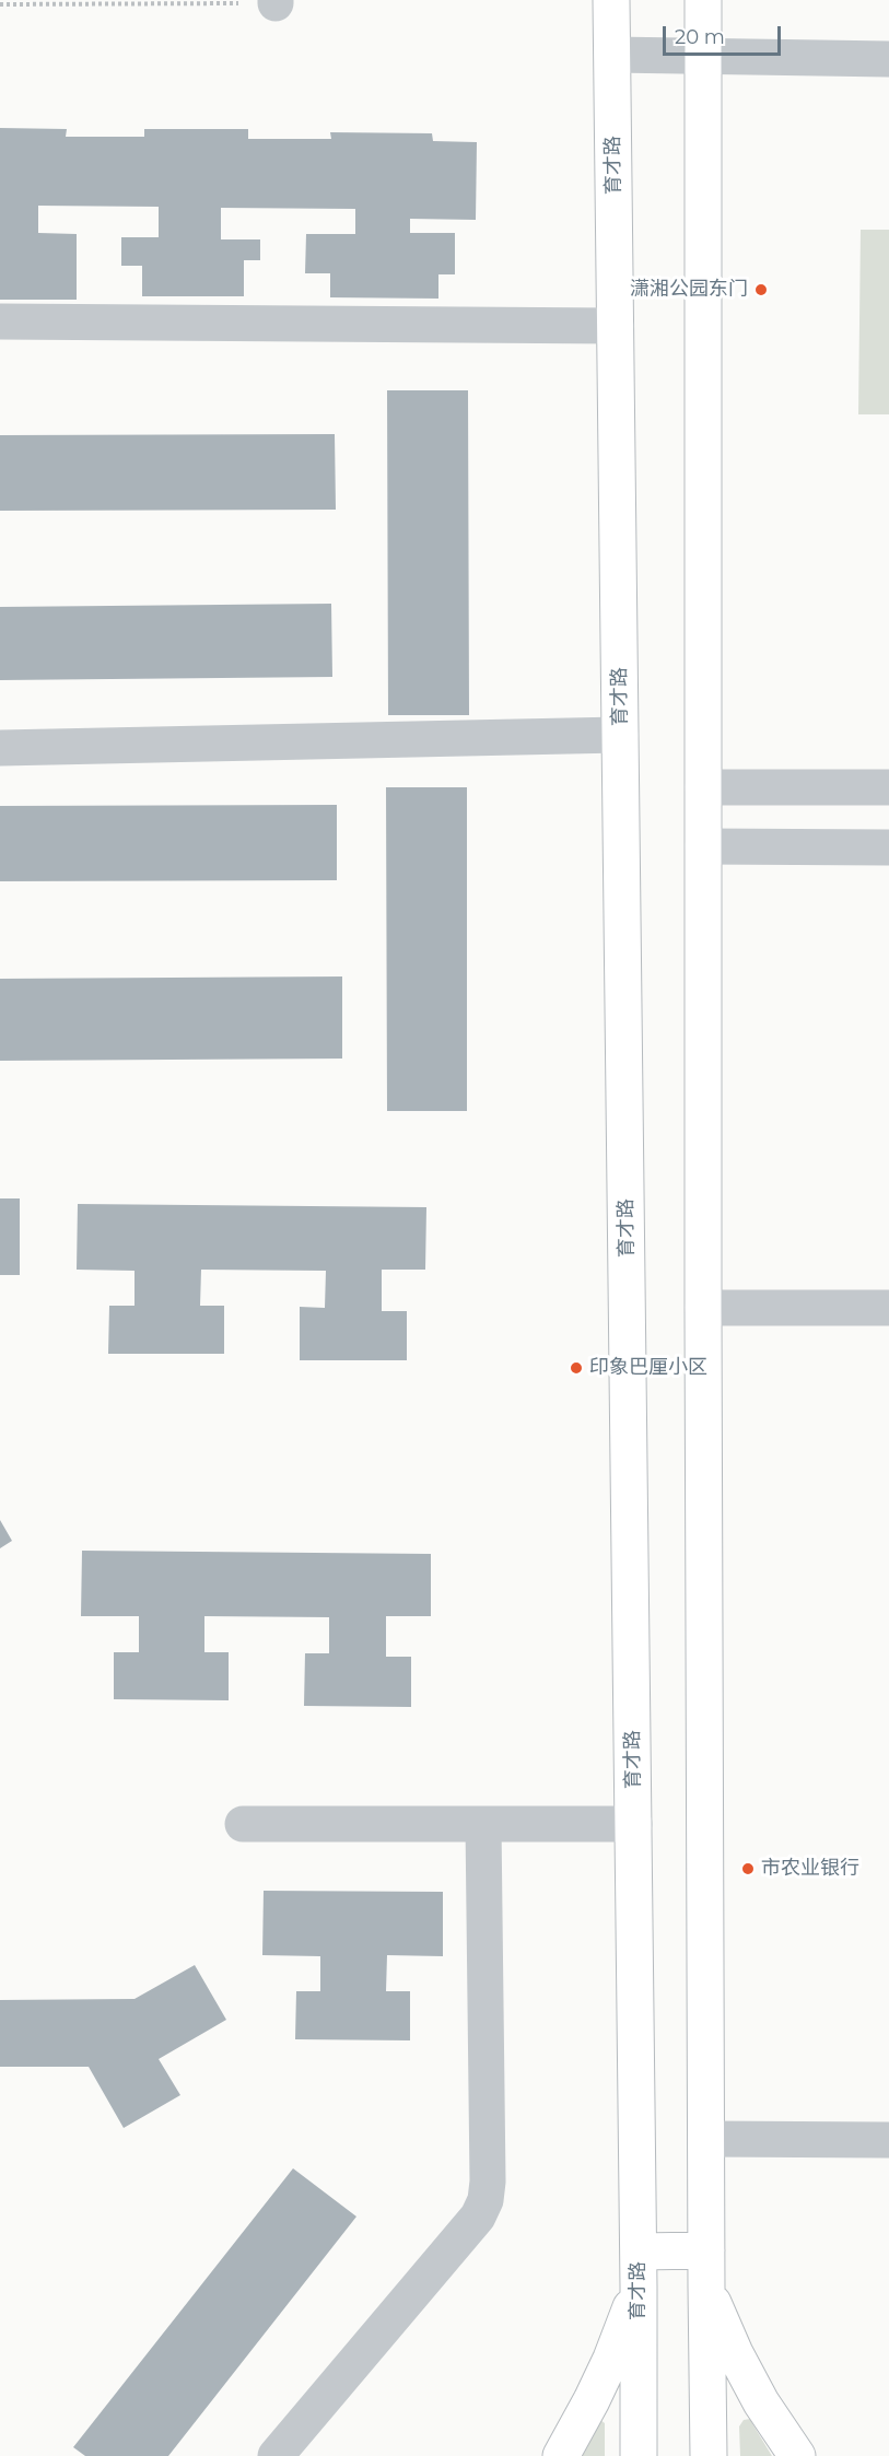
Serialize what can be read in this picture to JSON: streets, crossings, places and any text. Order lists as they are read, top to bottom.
{
  "streets": {
    "main road": ["育才路"]
  },
  "places": ["潇湘公园东门", "印象巴厘小区", "市农业银行"],
  "scale_bar": "20 m"
}
